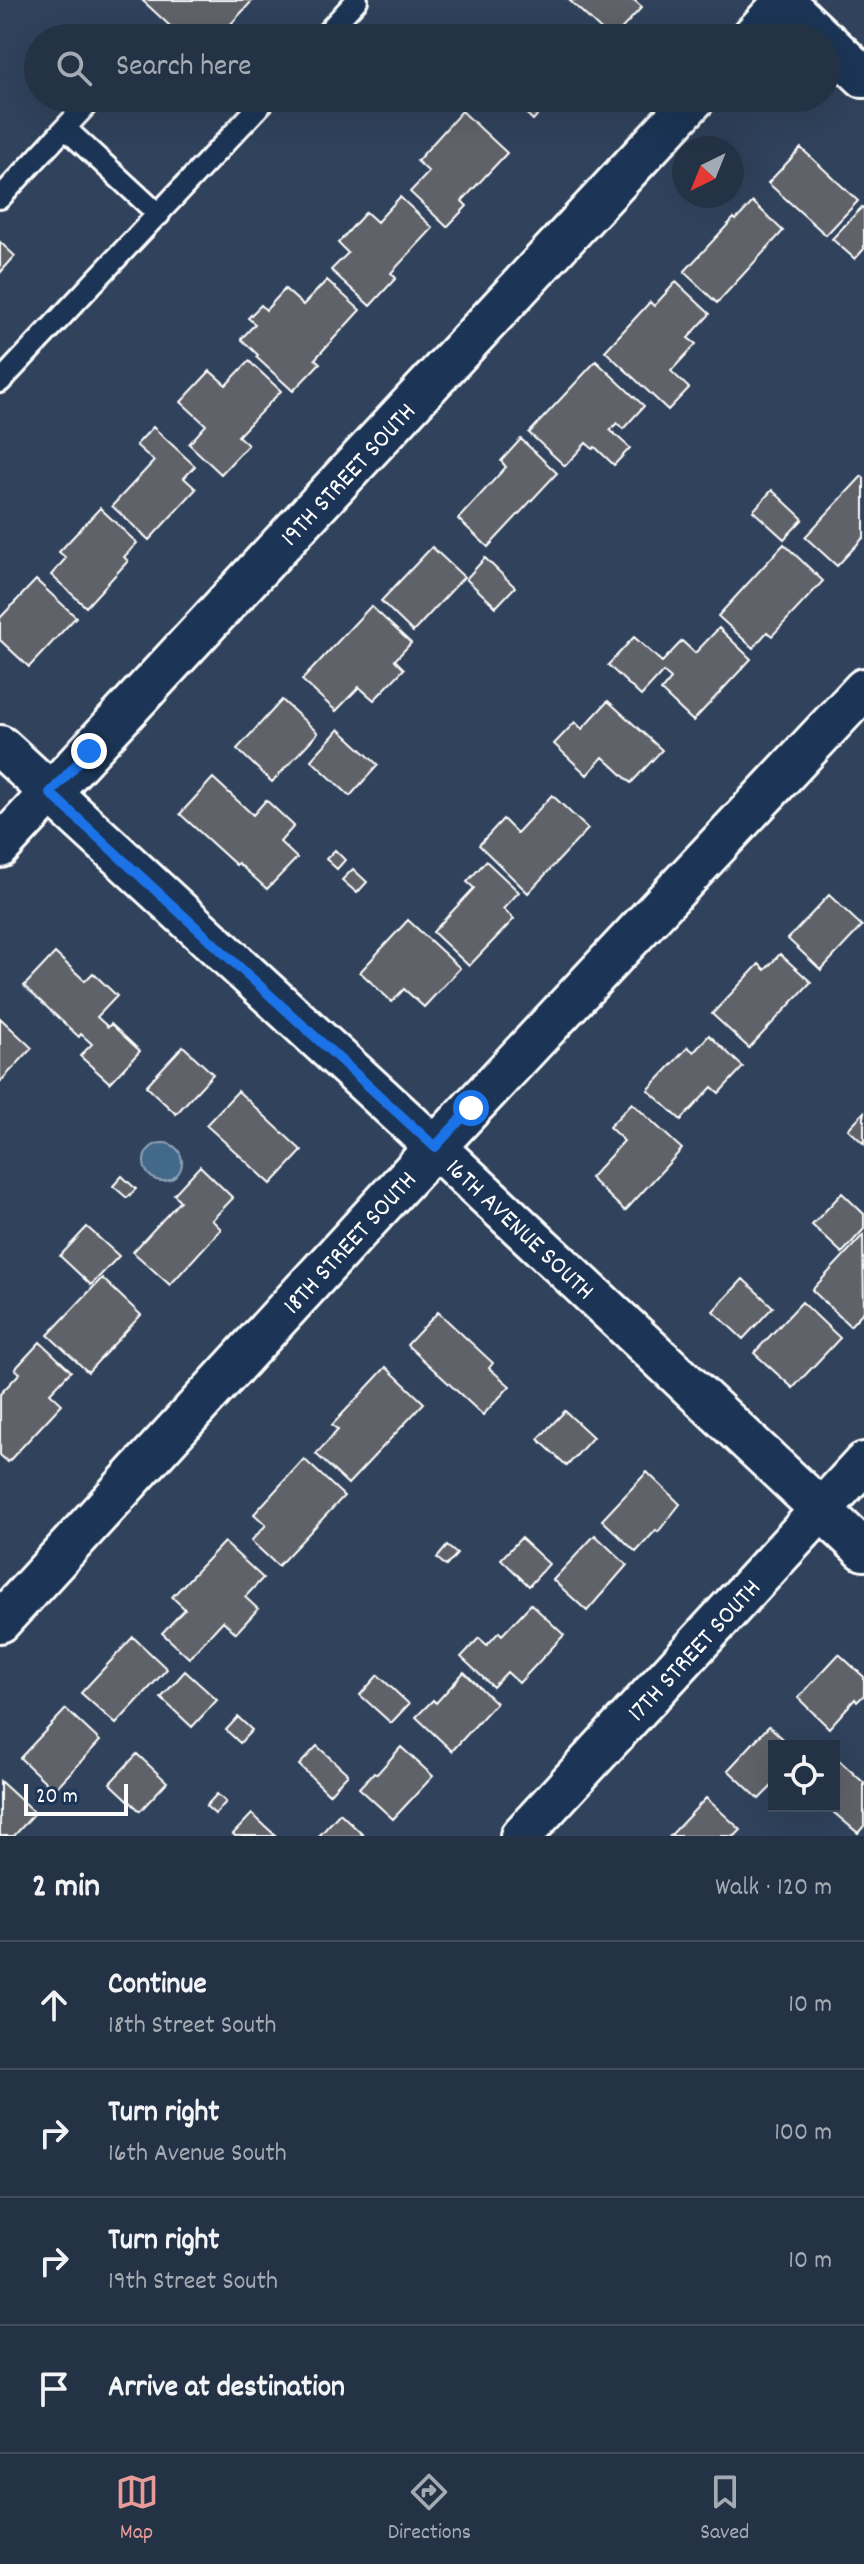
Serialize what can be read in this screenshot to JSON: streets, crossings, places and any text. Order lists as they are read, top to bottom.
{
  "streets": {
    "street": [
      "19TH STREET SOUTH",
      "16TH AVENUE SOUTH",
      "18TH STREET SOUTH",
      "17TH STREET SOUTH"
    ]
  },
  "crossings": [
    ["19TH STREET SOUTH", "16TH AVENUE SOUTH"],
    ["16TH AVENUE SOUTH", "18TH STREET SOUTH"],
    ["16TH AVENUE SOUTH", "17TH STREET SOUTH"]
  ],
  "scale_bar": "20 m",
  "north": "bottom left",
  "page": {
    "search": "Search here",
    "scale": "20 m",
    "heading": ["2 min", "Walk · 120 m"],
    "list": [
      ["Continue", "18th Street South", "10 m"],
      ["Turn right", "16th Avenue South", "100 m"],
      ["Turn right", "19th Street South", "10 m"],
      "Arrive at destination"
    ],
    "nav": ["Map", "Directions", "Saved"]
  }
}
